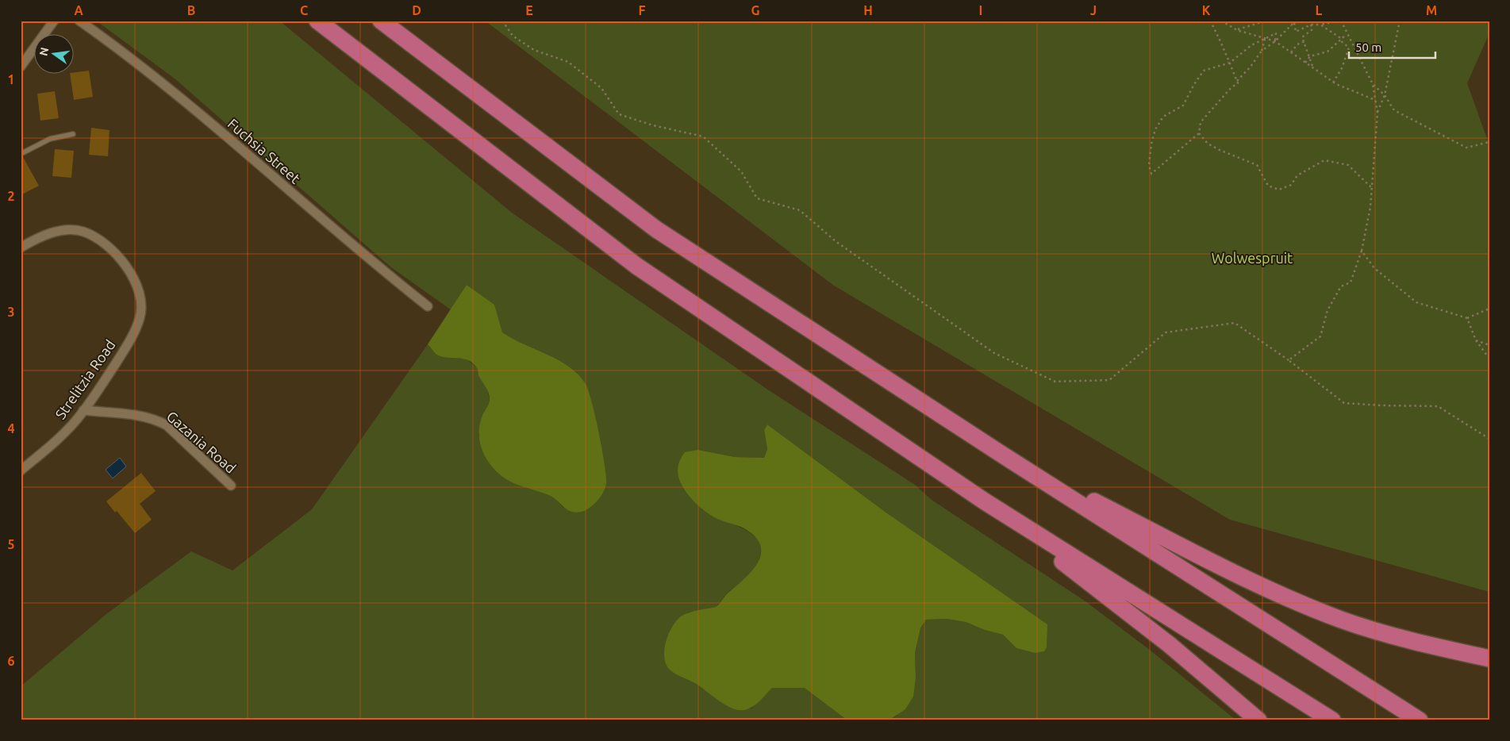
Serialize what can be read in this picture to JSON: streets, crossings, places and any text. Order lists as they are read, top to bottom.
{
  "streets": {
    "street": ["Fuchsia Street", "Strelitzia Road", "Gazania Road"]
  },
  "crossings": [
    ["Strelitzia Road", "Gazania Road"]
  ],
  "parks": ["Wolwespruit"],
  "scale_bar": "50 m",
  "north": "left",
  "grid": {
    "columns": [
      "A",
      "B",
      "C",
      "D",
      "E",
      "F",
      "G",
      "H",
      "I",
      "J",
      "K",
      "L",
      "M"
    ],
    "rows": [
      "1",
      "2",
      "3",
      "4",
      "5",
      "6"
    ]
  }
}
